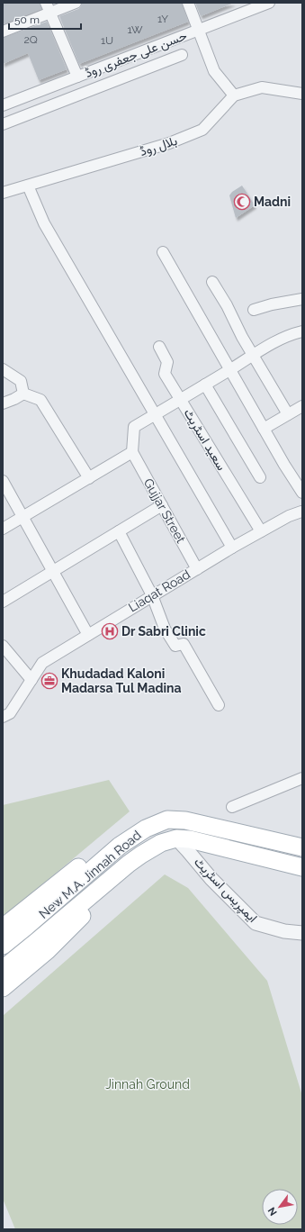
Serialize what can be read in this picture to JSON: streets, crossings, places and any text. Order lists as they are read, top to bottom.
{
  "streets": {
    "main road": ["New M.A. Jinnah Road"],
    "street": [
      "حسن علی جعفری روڈ",
      "بلال روڈ",
      "سعید اسٹریٹ",
      "Gujjar Street",
      "Liaqat Road",
      "ایمپریس اسٹریٹ"
    ]
  },
  "crossings": [
    ["سعید اسٹریٹ", "Liaqat Road"],
    ["Gujjar Street", "Liaqat Road"],
    ["New M.A. Jinnah Road", "ایمپریس اسٹریٹ"]
  ],
  "parks": ["Jinnah Ground"],
  "places": {
    "mosque": ["Madni"],
    "hospital": ["Dr Sabri Clinic"],
    "office": ["Khudadad Kaloni Madarsa Tul Madina"]
  },
  "house_numbers": [
    "1Y",
    "1W",
    "2Q",
    "1U"
  ],
  "scale_bar": "50 m",
  "north": "bottom left"
}
